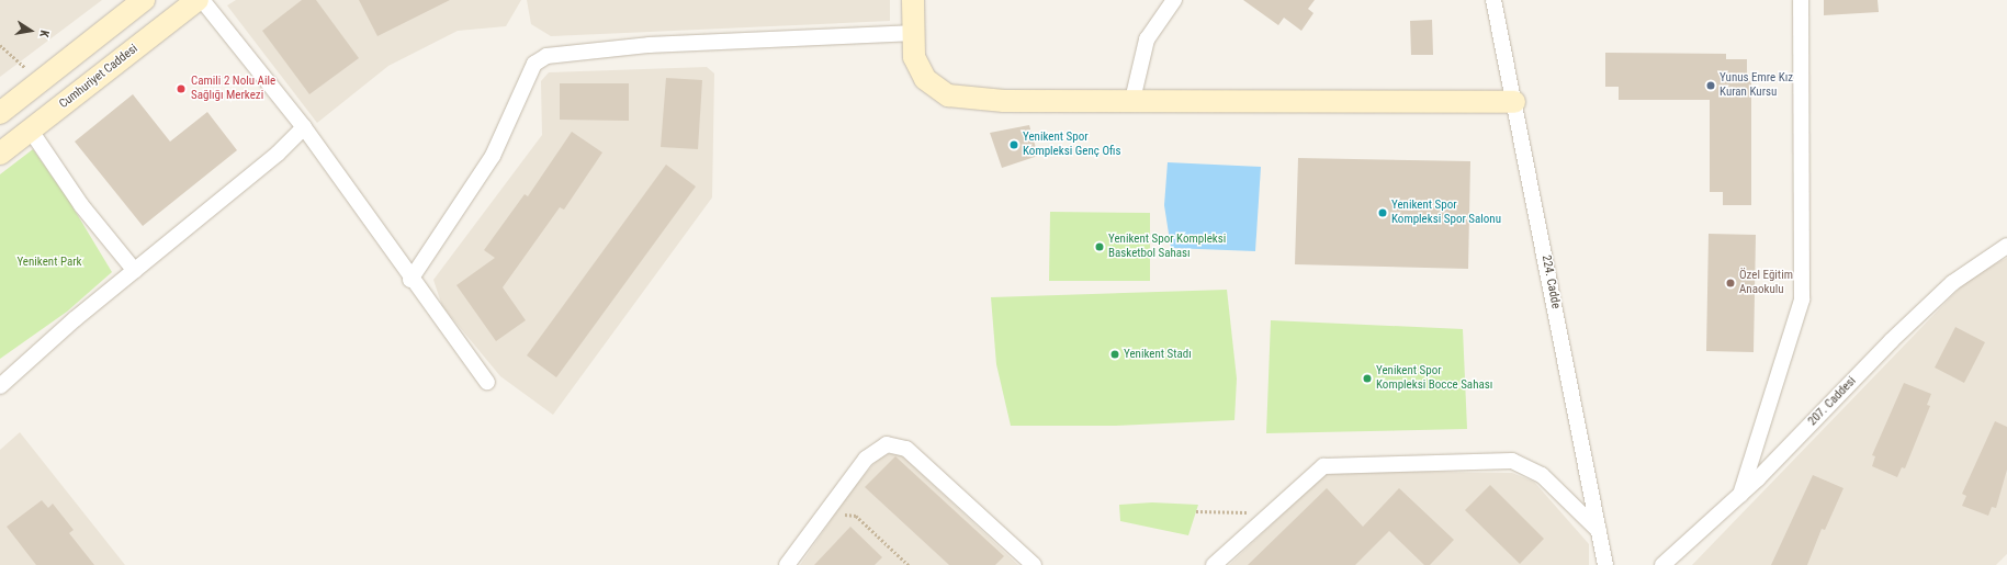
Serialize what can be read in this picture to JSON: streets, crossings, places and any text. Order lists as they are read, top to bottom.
{
  "streets": {
    "street": ["Cumhuriyet Caddesi", "224. Cadde", "207. Caddesi"]
  },
  "parks": ["Yenikent Park"],
  "places": [
    "Yunus Emre Kız Kuran Kursu",
    "Camili 2 Nolu Aile Sağlığı Merkezi",
    "Yenikent Spor Kompleksi Genç Ofis",
    "Yenikent Spor Kompleksi Spor Salonu",
    "Yenikent Spor Kompleksi Basketbol Sahası",
    "Özel Eğitim Anaokulu",
    "Yenikent Stadı",
    "Yenikent Spor Kompleksi Bocce Sahası"
  ],
  "north": "right"
}
